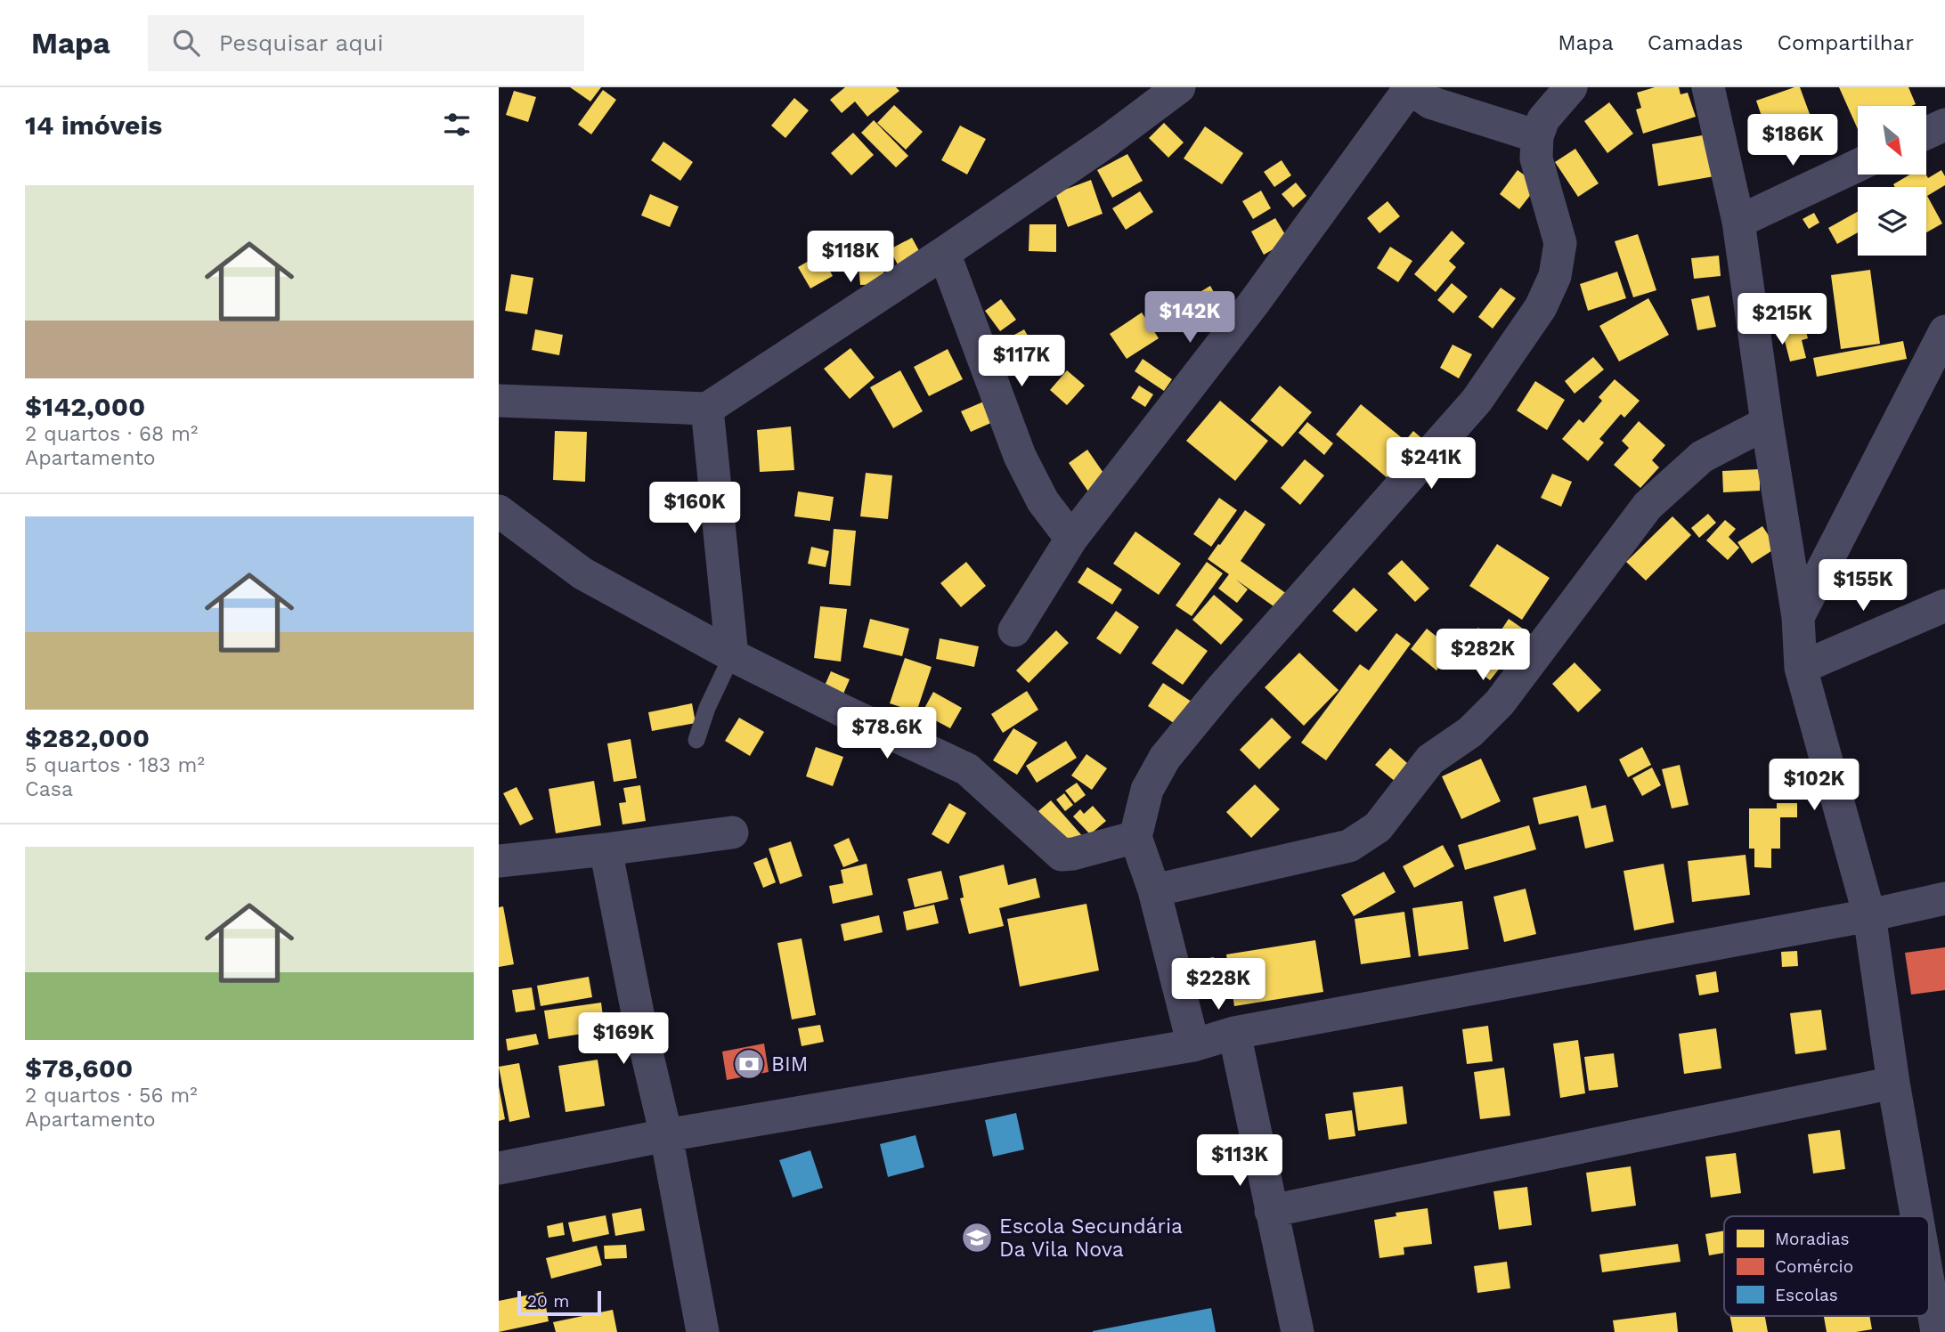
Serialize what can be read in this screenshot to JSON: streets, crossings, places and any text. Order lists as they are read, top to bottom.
{
  "places": {
    "bank": ["BIM"],
    "school or university": ["Escola Secundária Da Vila Nova"]
  },
  "legend": ["Moradias", "Comércio", "Escolas"],
  "scale_bar": "20 m",
  "north": "bottom right",
  "page": {
    "header": "Mapa",
    "search": "Pesquisar aqui",
    "nav": ["Mapa", "Camadas", "Compartilhar"],
    "heading": "14 imóveis",
    "price": [
      "$186K",
      "$118K",
      "$142K",
      "$215K",
      "$117K",
      "$241K",
      "$160K",
      "$155K",
      "$282K",
      "$78.6K",
      "$102K",
      "$228K",
      "$169K",
      "$113K"
    ],
    "list": [
      {
        "name": "$142,000",
        "note": "2 quartos · 68 m² · Apartamento"
      },
      {
        "name": "$282,000",
        "note": "5 quartos · 183 m² · Casa"
      },
      {
        "name": "$78,600",
        "note": "2 quartos · 56 m² · Apartamento"
      }
    ],
    "scale": "20 m"
  }
}
